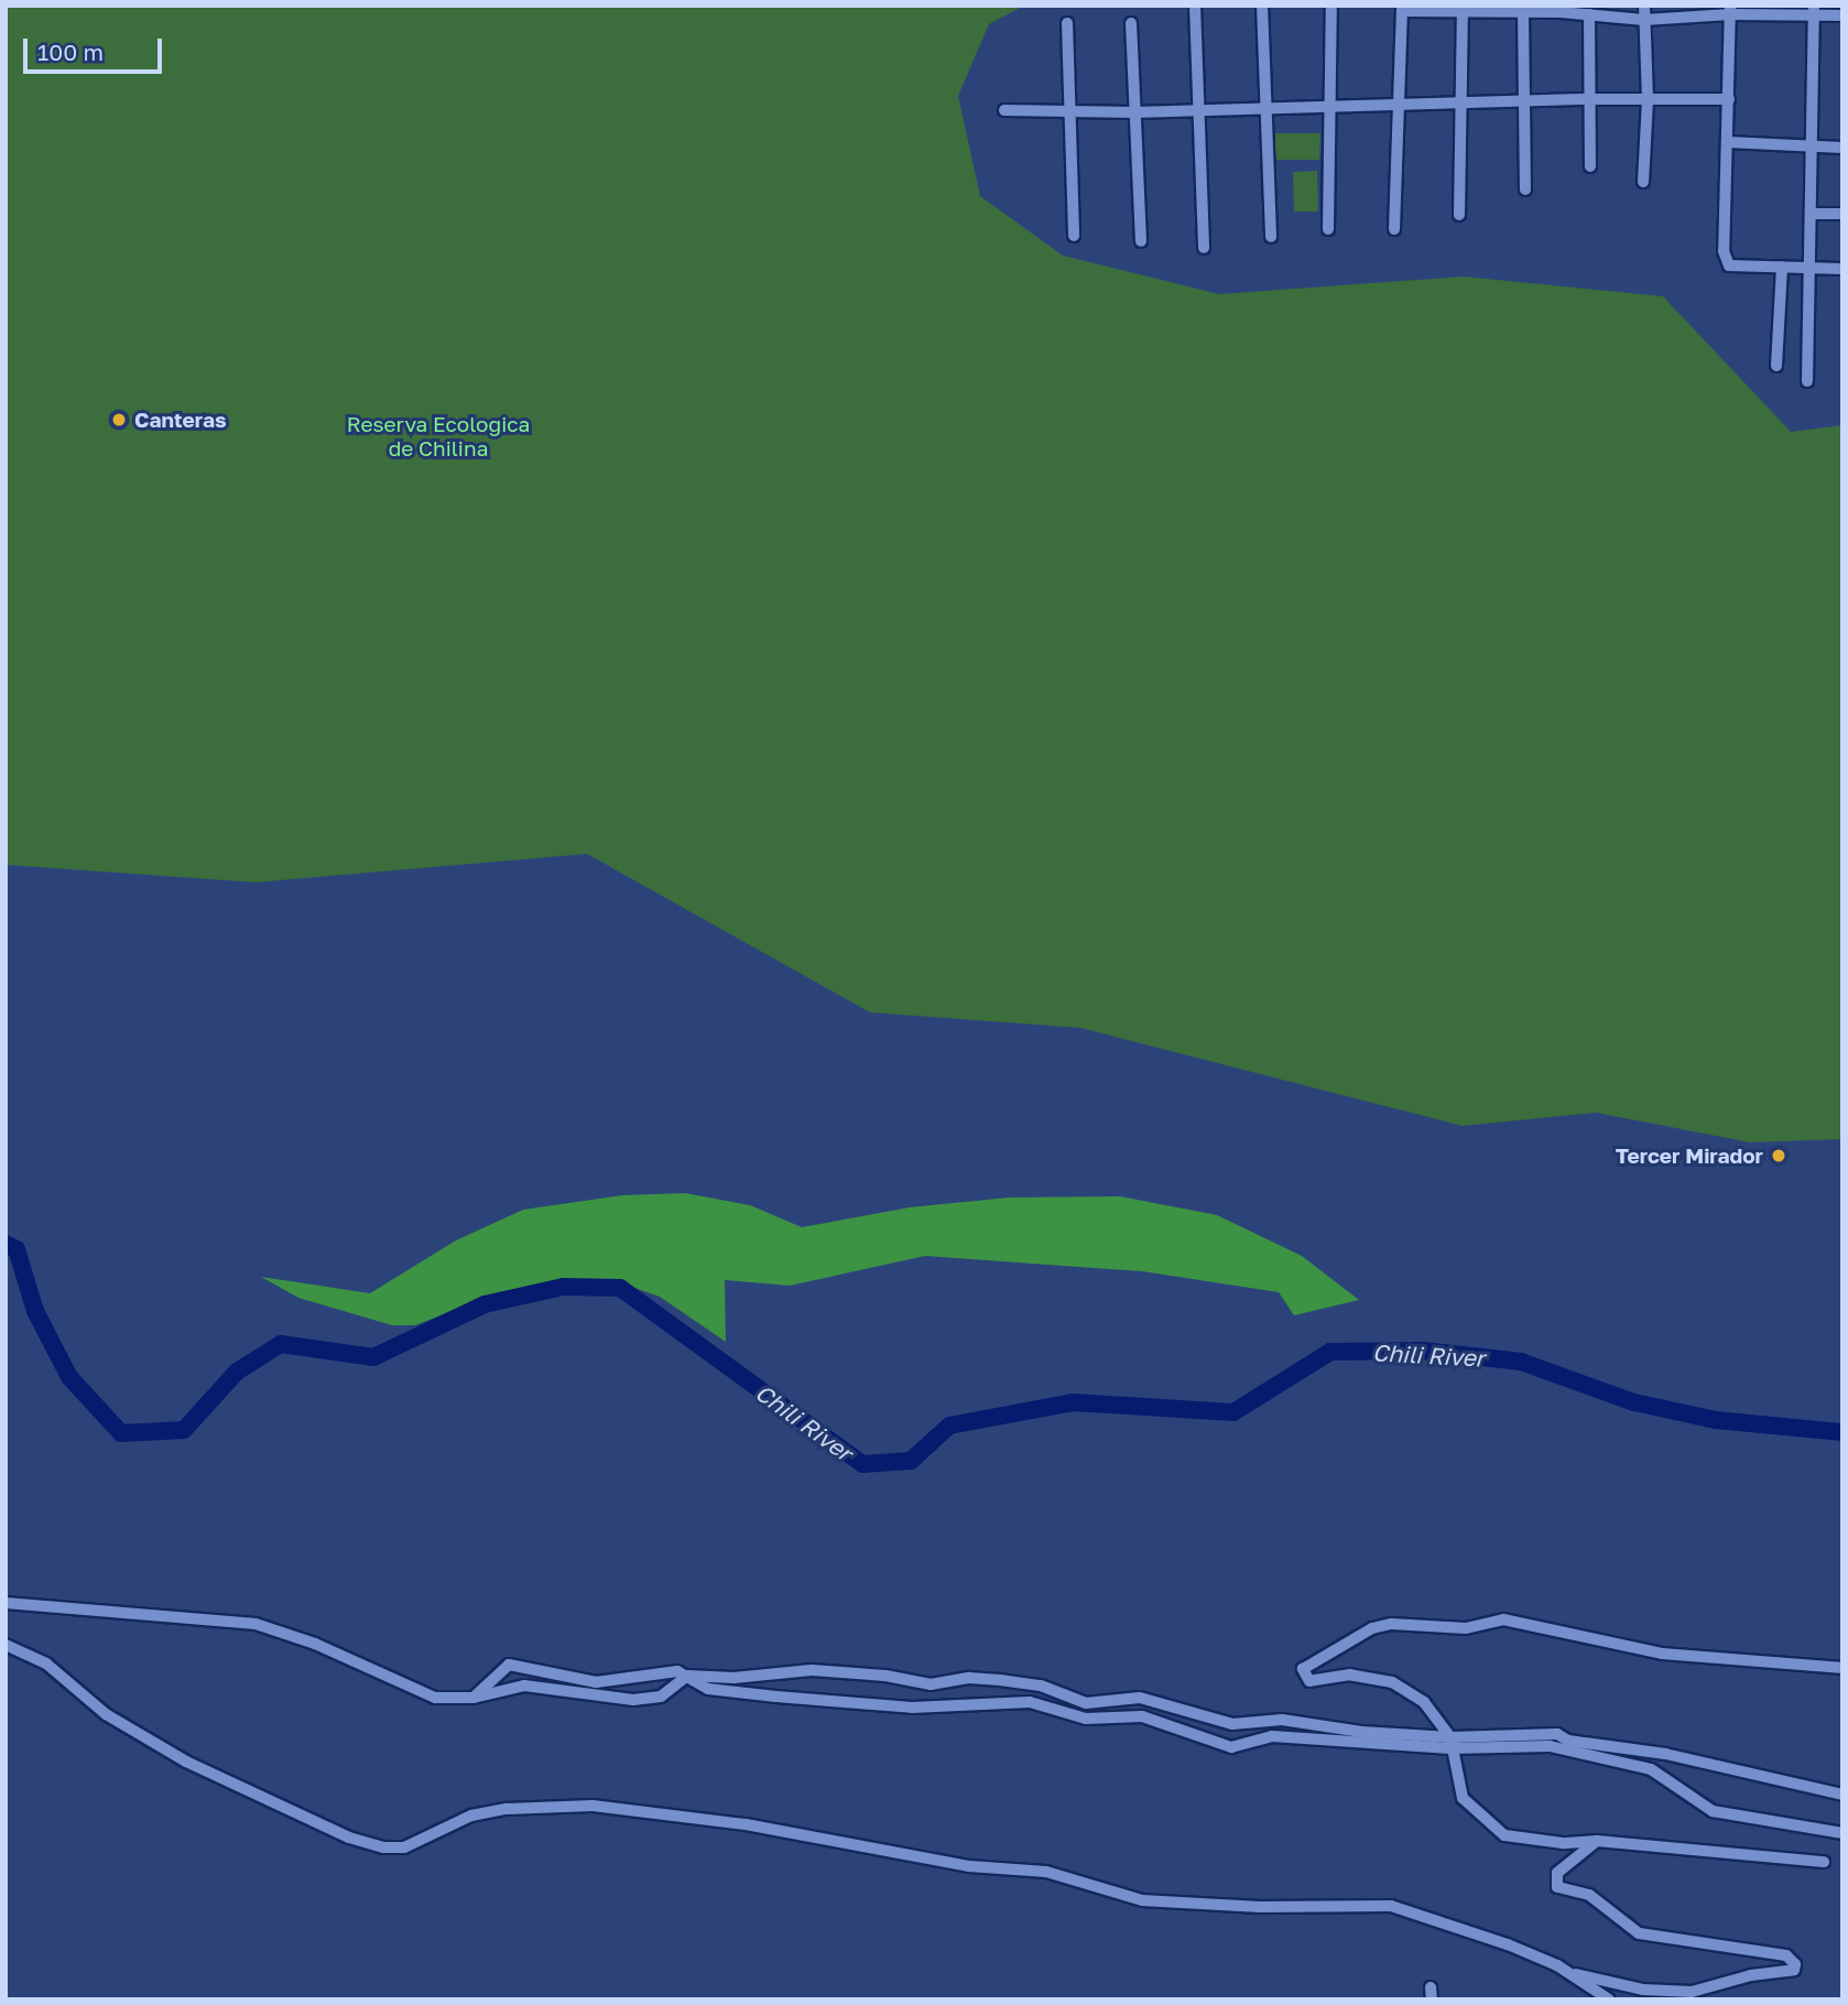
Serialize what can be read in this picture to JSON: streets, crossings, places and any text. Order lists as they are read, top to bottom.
{
  "water": ["Chili River"],
  "parks": ["Reserva Ecologica de Chilina"],
  "places": ["Canteras", "Tercer Mirador"],
  "scale_bar": "100 m"
}
